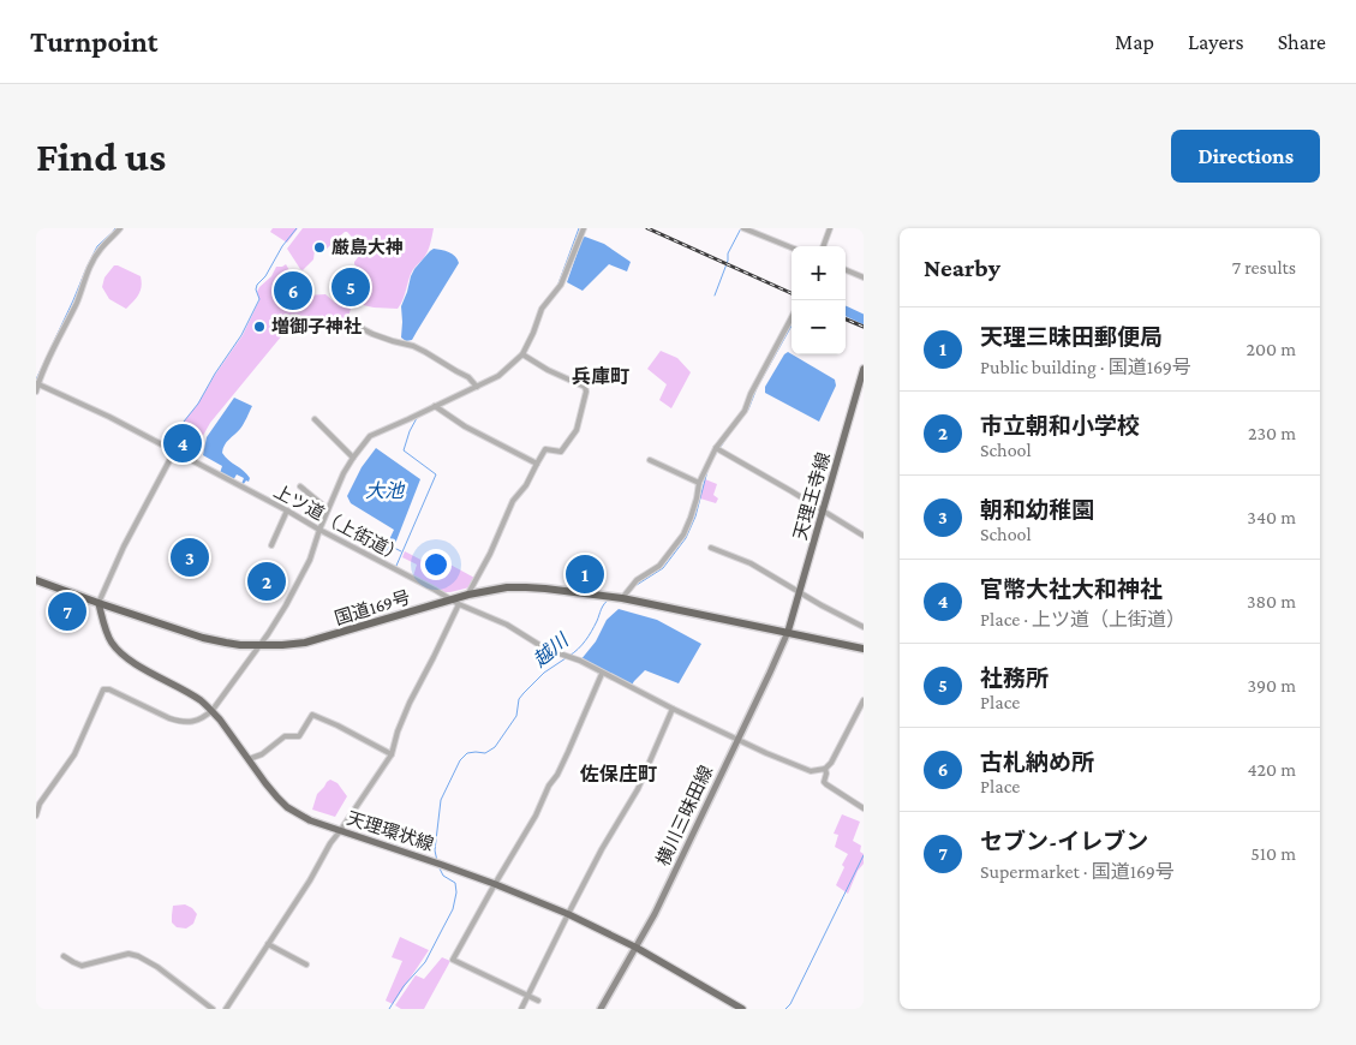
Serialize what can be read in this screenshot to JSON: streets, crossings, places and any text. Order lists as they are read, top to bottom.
{
  "streets": {
    "highway": ["国道169号"],
    "main road": ["天理王寺線", "横川三昧田線", "天理環状線"],
    "street": ["上ツ道（上街道）"]
  },
  "crossings": [
    ["天理王寺線", "国道169号"],
    ["天理王寺線", "横川三昧田線"],
    ["上ツ道（上街道）", "国道169号"],
    ["上ツ道（上街道）", "横川三昧田線"],
    ["国道169号", "横川三昧田線"],
    ["国道169号", "天理環状線"],
    ["横川三昧田線", "天理環状線"]
  ],
  "districts": ["兵庫町", "佐保庄町"],
  "water": ["大池", "越川"],
  "places": ["厳島大神", "増御子神社"],
  "page": {
    "header": "Turnpoint",
    "nav": ["Map", "Layers", "Share"],
    "buttons": "Directions",
    "title": "Find us",
    "heading": ["Nearby", "7 results"],
    "map_buttons": ["+", "−"],
    "pins": [
      "5",
      "6",
      "4",
      "3",
      "1",
      "2",
      "7"
    ],
    "list": [
      {
        "mark": "1",
        "name": "天理三昧田郵便局",
        "note": "Public building · 国道169号",
        "value": "200 m"
      },
      {
        "mark": "2",
        "name": "市立朝和小学校",
        "note": "School",
        "value": "230 m"
      },
      {
        "mark": "3",
        "name": "朝和幼稚園",
        "note": "School",
        "value": "340 m"
      },
      {
        "mark": "4",
        "name": "官幣大社大和神社",
        "note": "Place · 上ツ道（上街道）",
        "value": "380 m"
      },
      {
        "mark": "5",
        "name": "社務所",
        "note": "Place",
        "value": "390 m"
      },
      {
        "mark": "6",
        "name": "古札納め所",
        "note": "Place",
        "value": "420 m"
      },
      {
        "mark": "7",
        "name": "セブン-イレブン",
        "note": "Supermarket · 国道169号",
        "value": "510 m"
      }
    ]
  }
}
